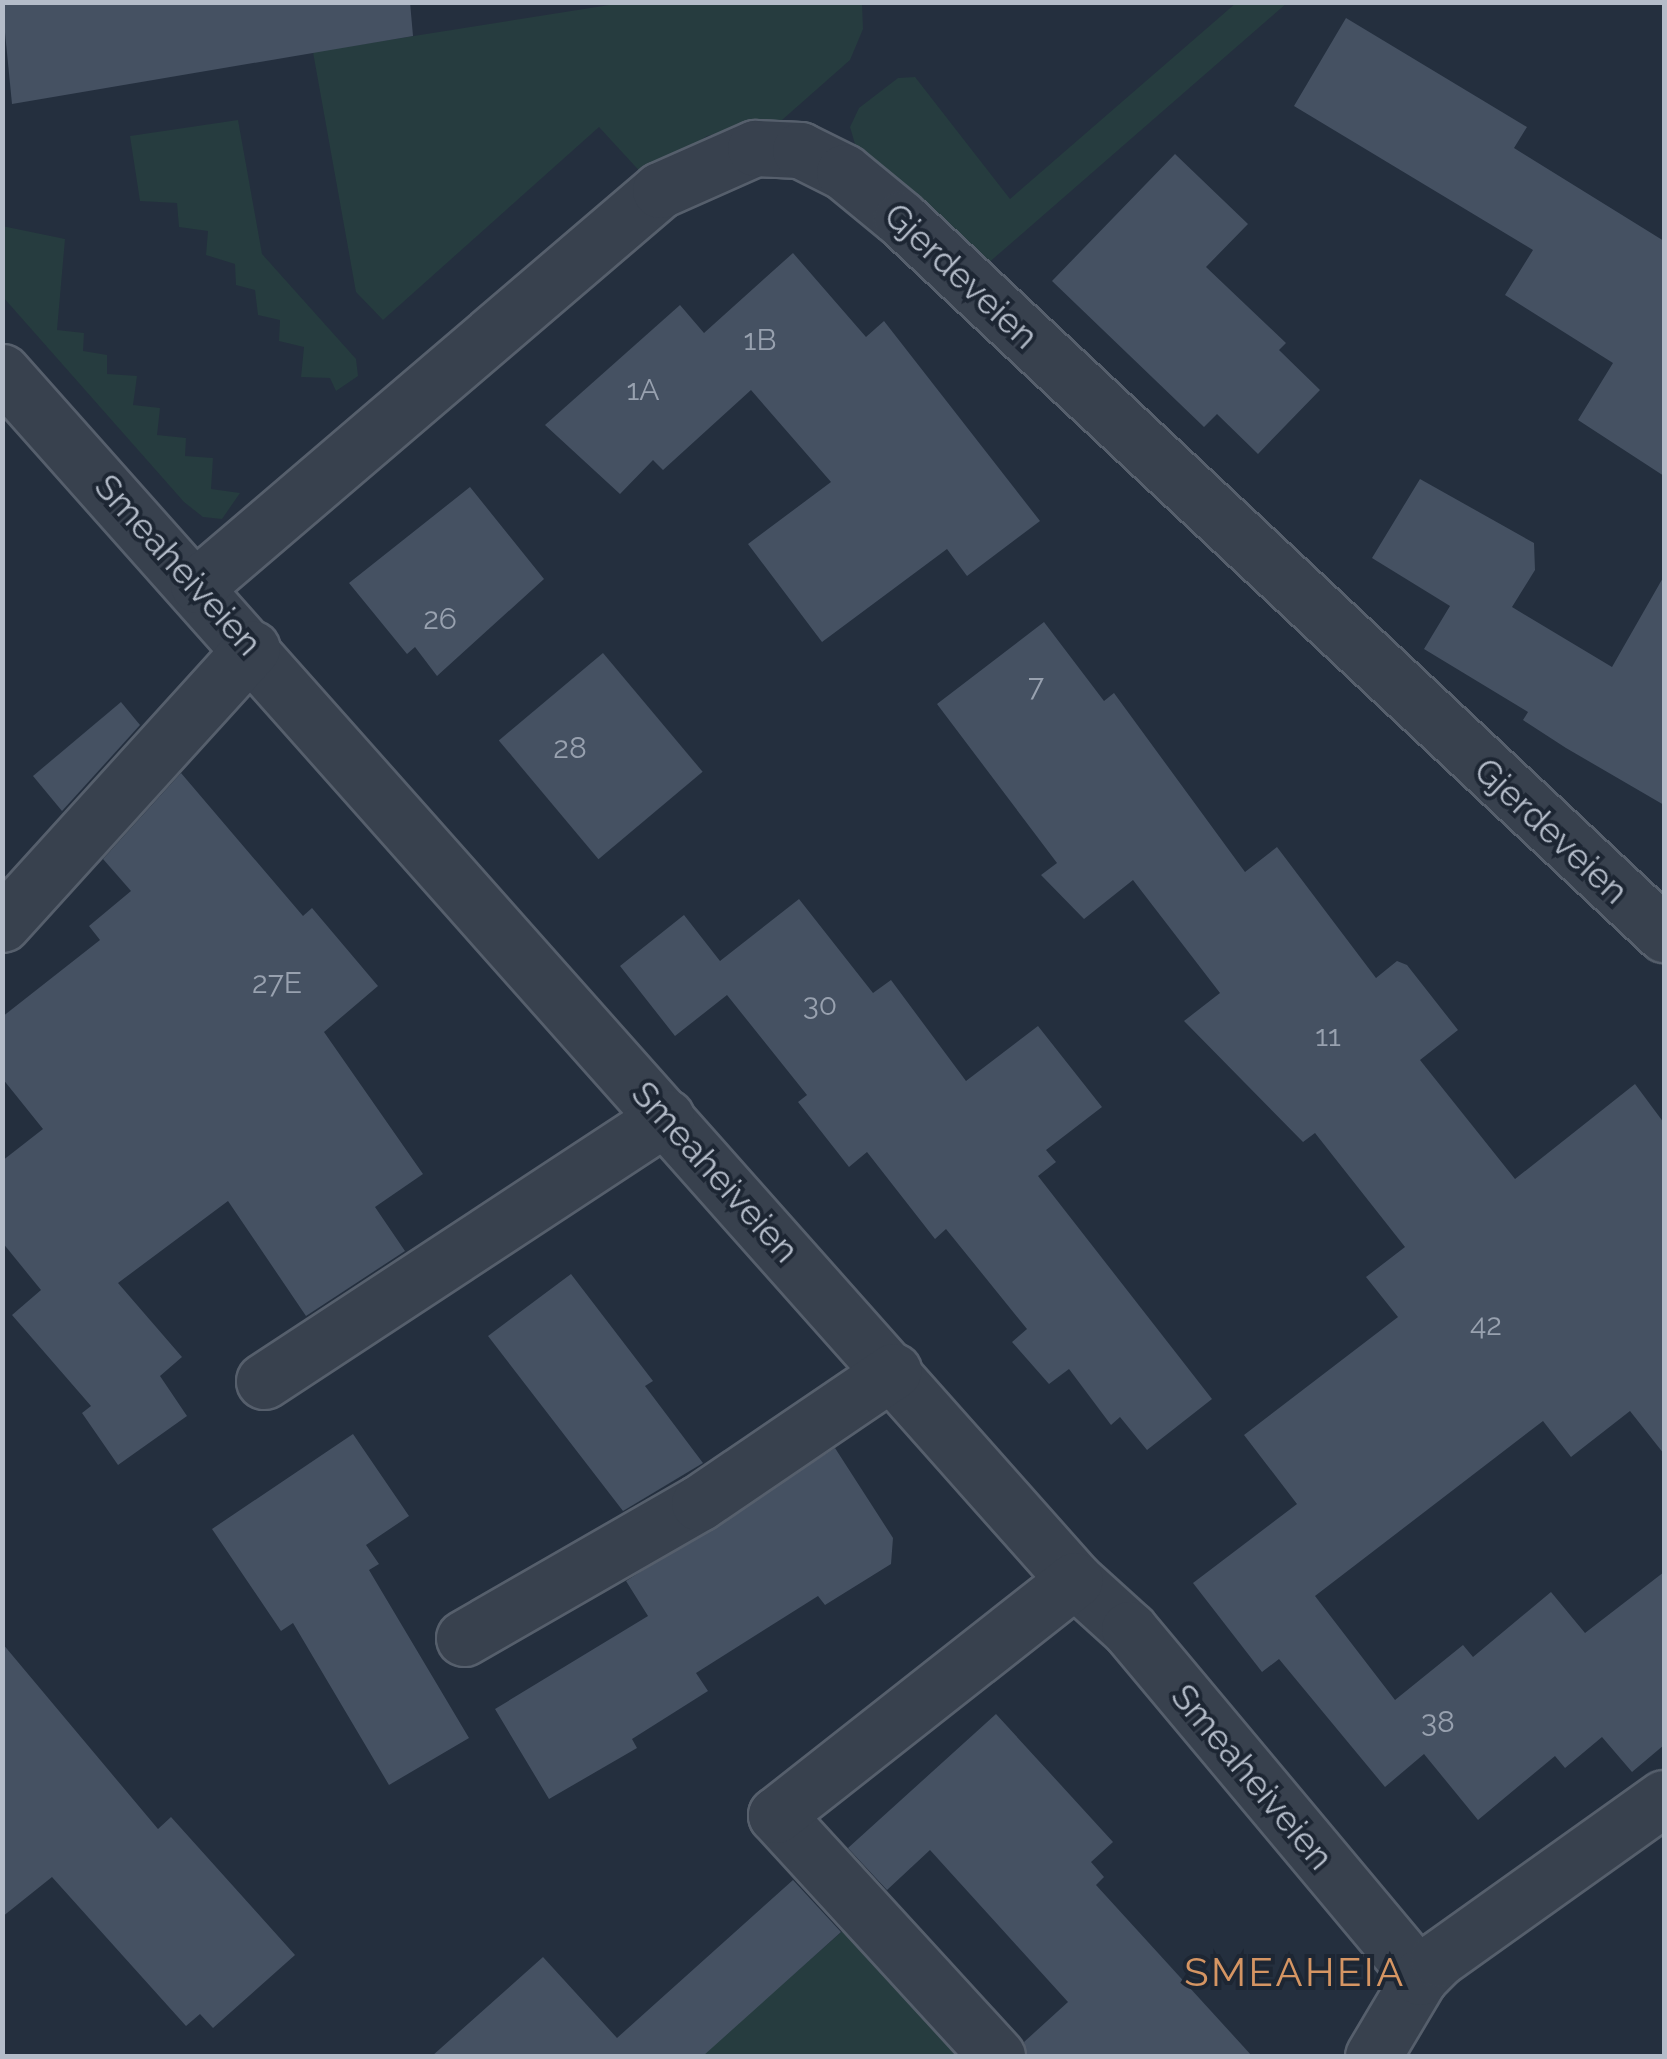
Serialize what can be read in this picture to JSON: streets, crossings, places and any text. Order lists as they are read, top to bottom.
{
  "streets": {
    "street": ["Gjerdeveien", "Smeaheiveien"]
  },
  "crossings": [
    ["Gjerdeveien", "Smeaheiveien"]
  ],
  "districts": ["SMEAHEIA"],
  "house_numbers": [
    "1B",
    "1A",
    "26",
    "7",
    "28",
    "27E",
    "30",
    "11",
    "42",
    "38"
  ]
}
